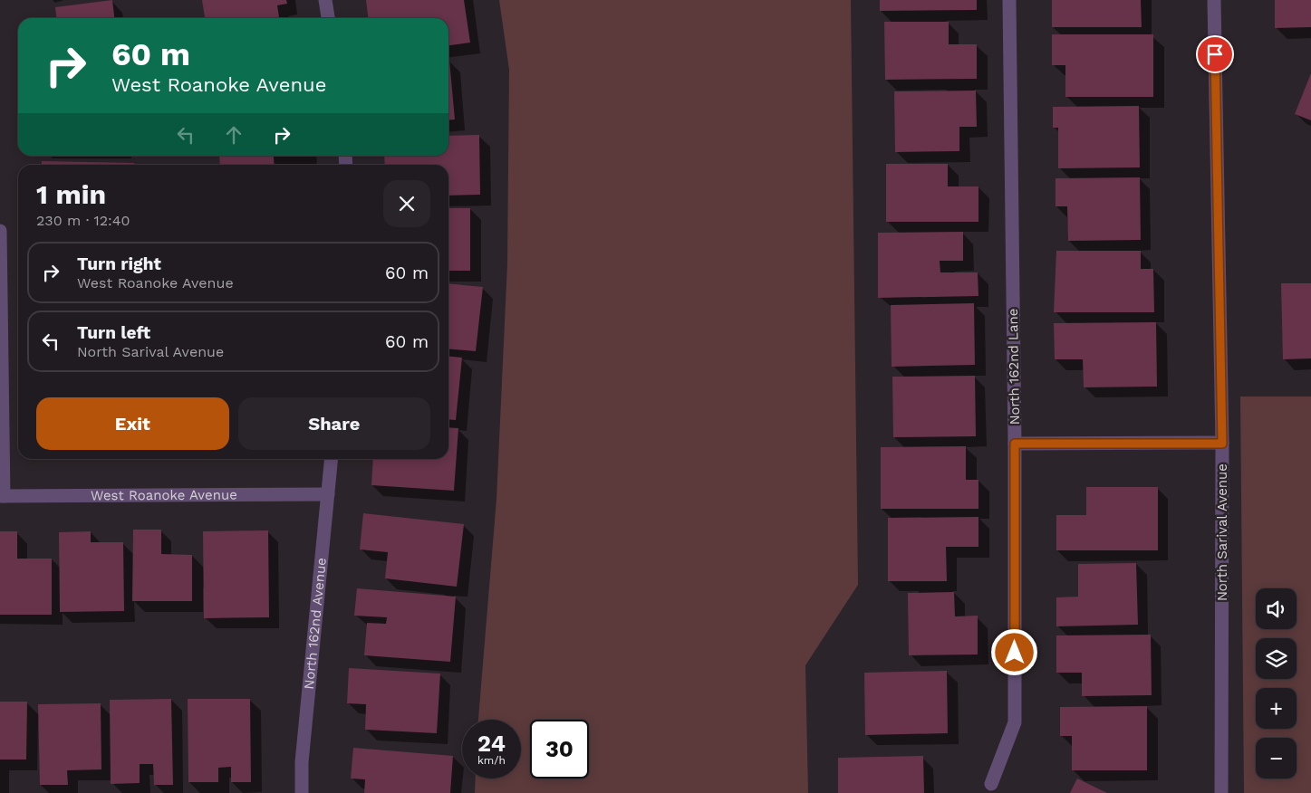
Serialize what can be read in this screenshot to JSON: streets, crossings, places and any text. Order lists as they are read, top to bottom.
{
  "streets": {
    "street": [
      "North 162nd Lane",
      "West Roanoke Avenue",
      "North Sarival Avenue",
      "North 162nd Avenue"
    ]
  },
  "crossings": [
    ["West Roanoke Avenue", "North 162nd Avenue"]
  ],
  "page": {
    "turn": ["60 m", "West Roanoke Avenue"],
    "heading": ["1 min", "230 m · 12:40"],
    "list": [
      {
        "name": "Turn right",
        "note": "West Roanoke Avenue",
        "value": "60 m"
      },
      {
        "name": "Turn left",
        "note": "North Sarival Avenue",
        "value": "60 m"
      }
    ],
    "buttons": ["Exit", "Share"],
    "map_buttons": ["+", "−"],
    "speed": "24 km/h",
    "limit": "30"
  }
}
